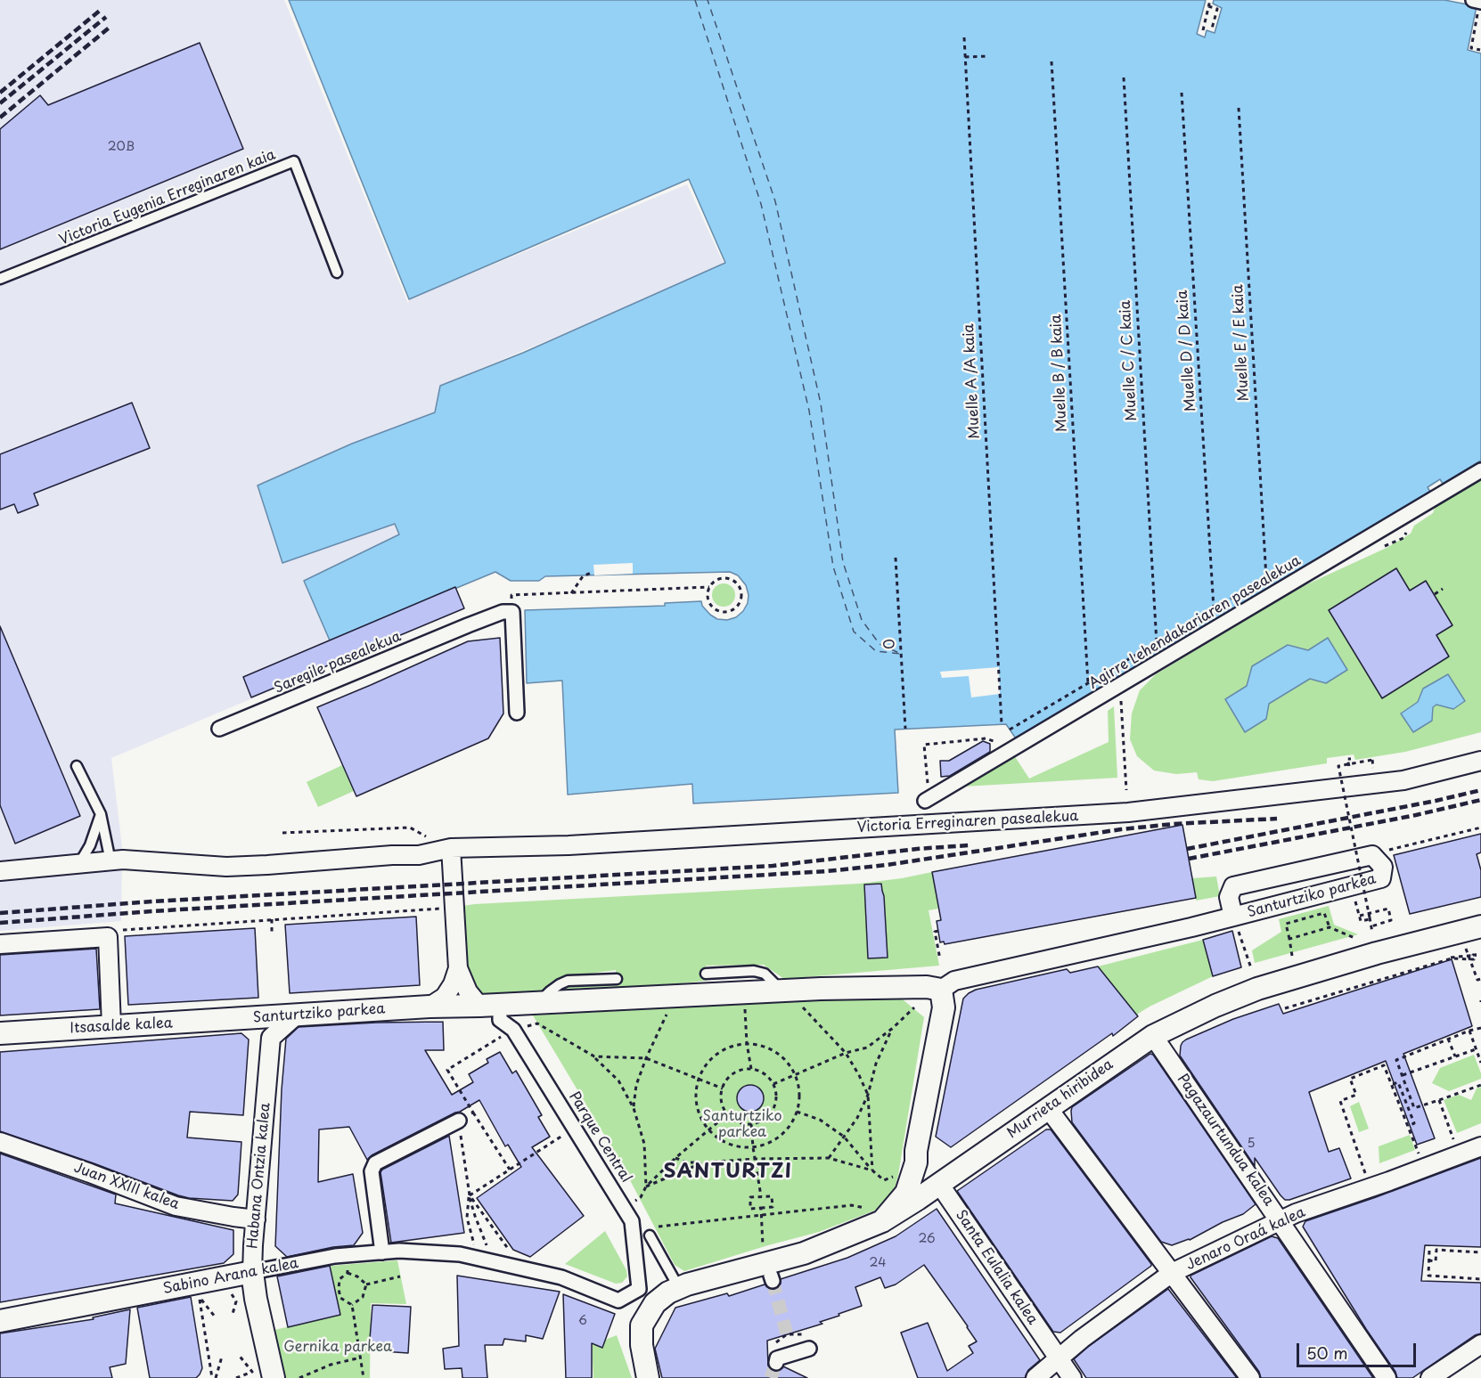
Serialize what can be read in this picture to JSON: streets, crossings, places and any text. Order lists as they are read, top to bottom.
{
  "streets": {
    "street": [
      "Agirre Lehendakariaren pasealekua",
      "Saregile pasealekua",
      "Victoria Erreginaren pasealekua",
      "Santurtziko parkea",
      "Itsasalde kalea",
      "Murrieta hiribidea",
      "Parque Central",
      "Pagazaurtundua kalea",
      "Habana Ontzia kalea",
      "Juan XXIII kalea",
      "Jenaro Oraá kalea",
      "Santa Eulalia kalea",
      "Sabino Arana kalea"
    ],
    "lane": ["Victoria Eugenia Erreginaren kaia"],
    "path": [
      "Muelle E / E kaia",
      "Muelle D / D kaia",
      "Muelle C / C kaia",
      "Muelle B / B kaia",
      "Muelle A /A kaia",
      "0"
    ]
  },
  "crossings": [
    ["Santurtziko parkea", "Itsasalde kalea"],
    ["Santurtziko parkea", "Habana Ontzia kalea"],
    ["Murrieta hiribidea", "Parque Central"],
    ["Murrieta hiribidea", "Pagazaurtundua kalea"],
    ["Murrieta hiribidea", "Santa Eulalia kalea"],
    ["Murrieta hiribidea", "Sabino Arana kalea"],
    ["Parque Central", "Sabino Arana kalea"],
    ["Pagazaurtundua kalea", "Jenaro Oraá kalea"],
    ["Habana Ontzia kalea", "Juan XXIII kalea"],
    ["Habana Ontzia kalea", "Sabino Arana kalea"],
    ["Jenaro Oraá kalea", "Santa Eulalia kalea"]
  ],
  "districts": ["SANTURTZI"],
  "parks": ["Santurtziko parkea", "Gernika parkea"],
  "house_numbers": [
    "20B",
    "5",
    "26",
    "24",
    "6"
  ],
  "scale_bar": "50 m"
}
